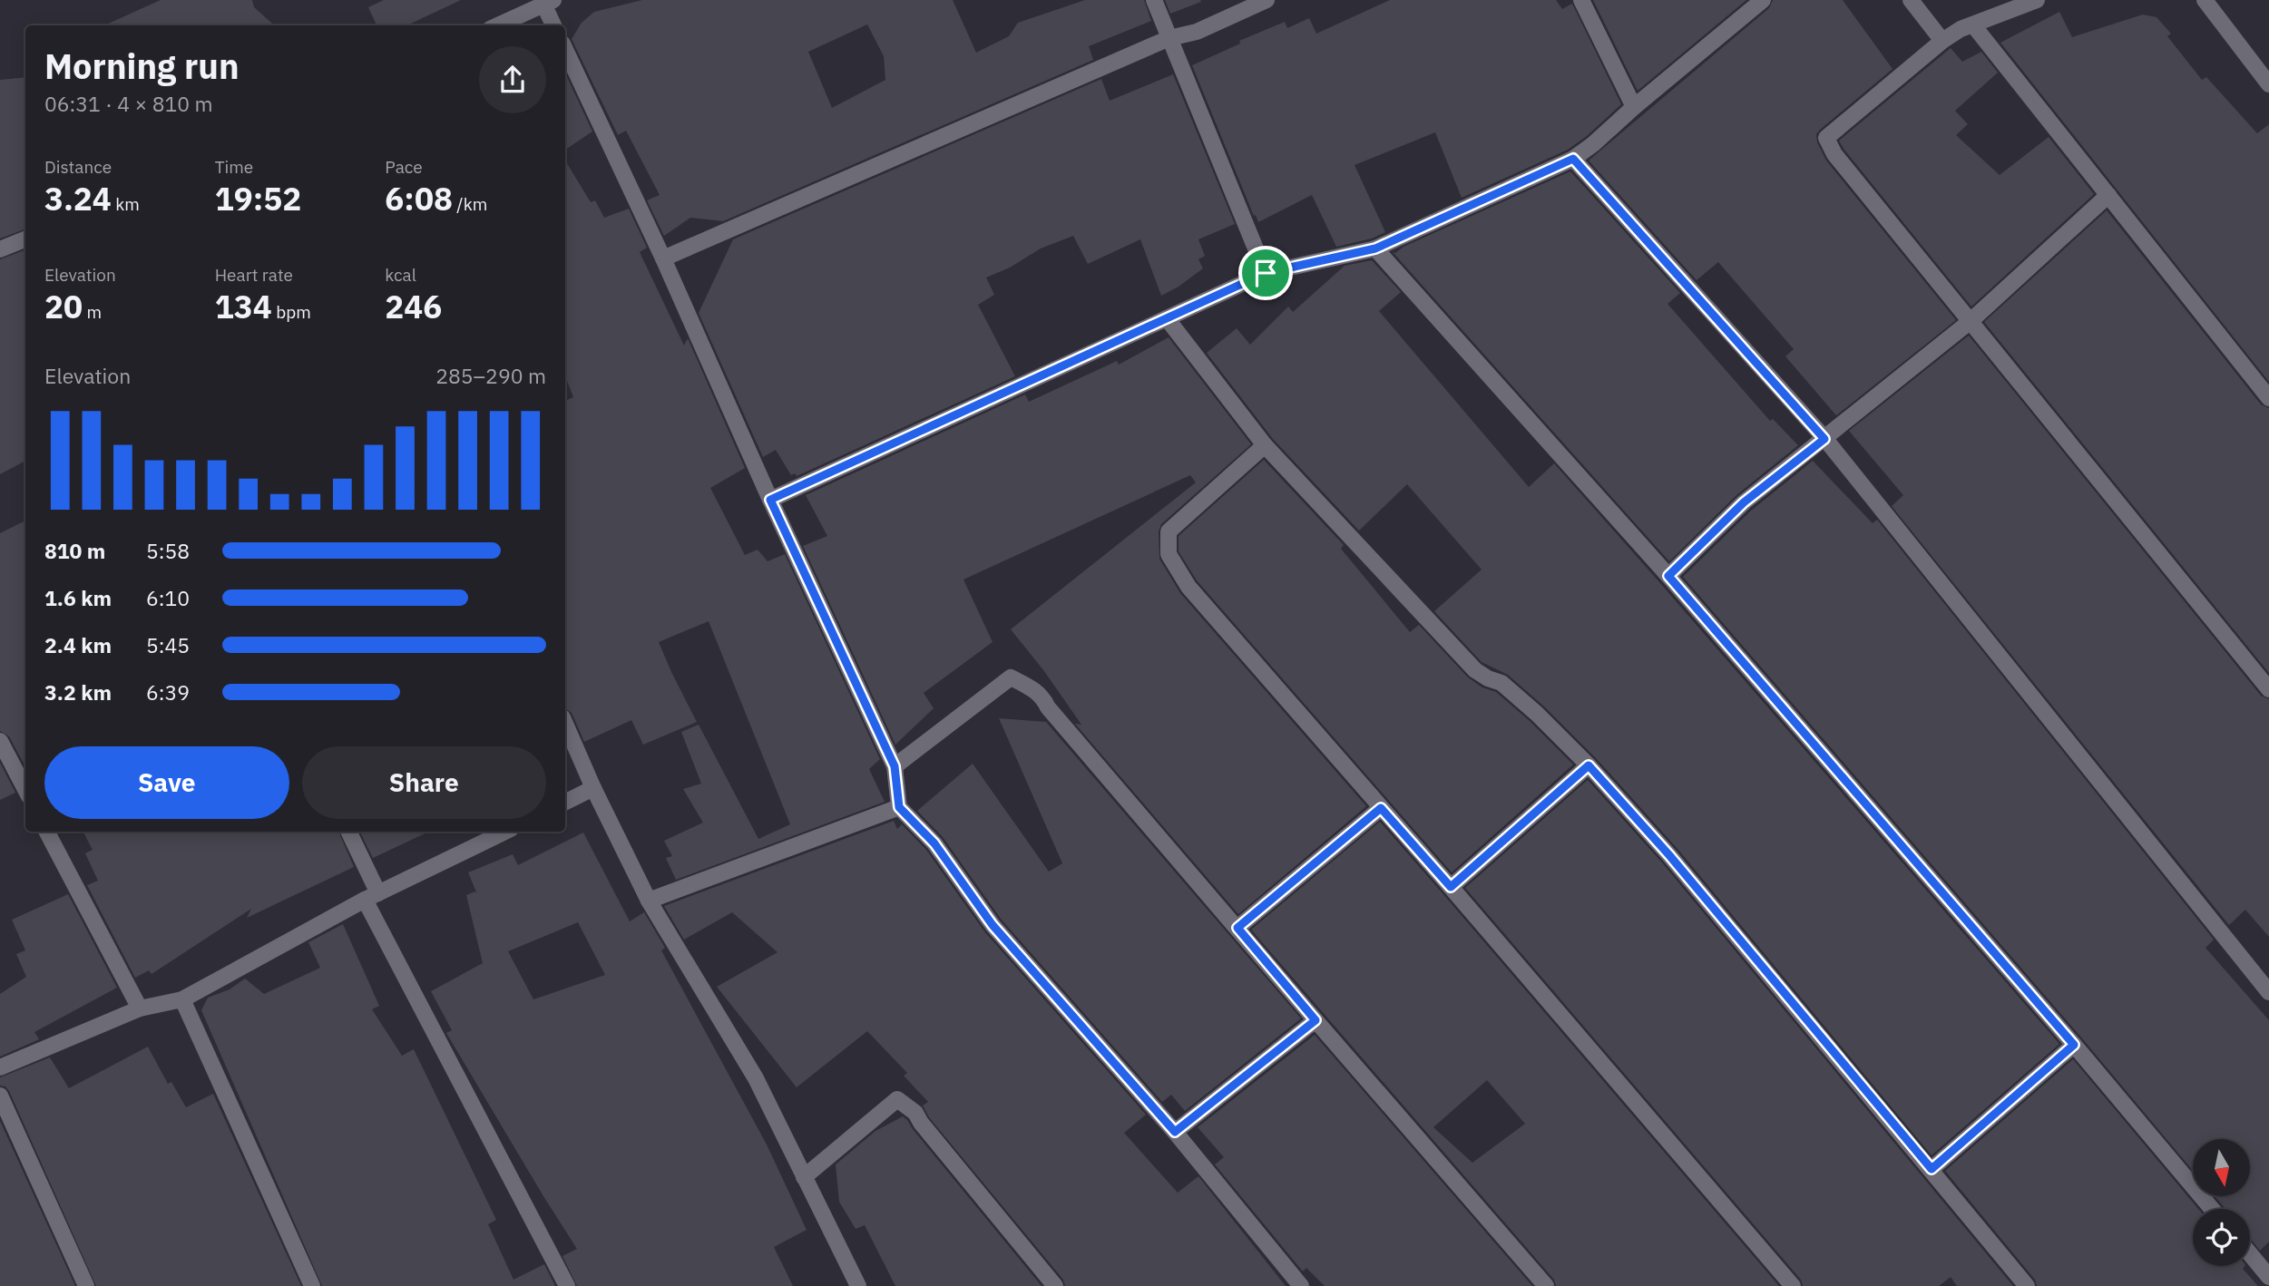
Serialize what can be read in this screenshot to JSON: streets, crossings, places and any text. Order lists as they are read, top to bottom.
{
  "north": "bottom",
  "page": {
    "heading": ["Morning run", "06:31 · 4 × 810 m"],
    "stats": [
      ["Distance", "3.24 km"],
      ["Time", "19:52"],
      ["Pace", "6:08 /km"],
      ["Elevation", "20 m"],
      ["Heart rate", "134 bpm"],
      ["kcal", "246"]
    ],
    "chart": ["Elevation", "285–290 m"],
    "list": [
      {
        "name": "810 m",
        "note": "5:58"
      },
      {
        "name": "1.6 km",
        "note": "6:10"
      },
      {
        "name": "2.4 km",
        "note": "5:45"
      },
      {
        "name": "3.2 km",
        "note": "6:39"
      }
    ],
    "buttons": ["Save", "Share"]
  }
}
